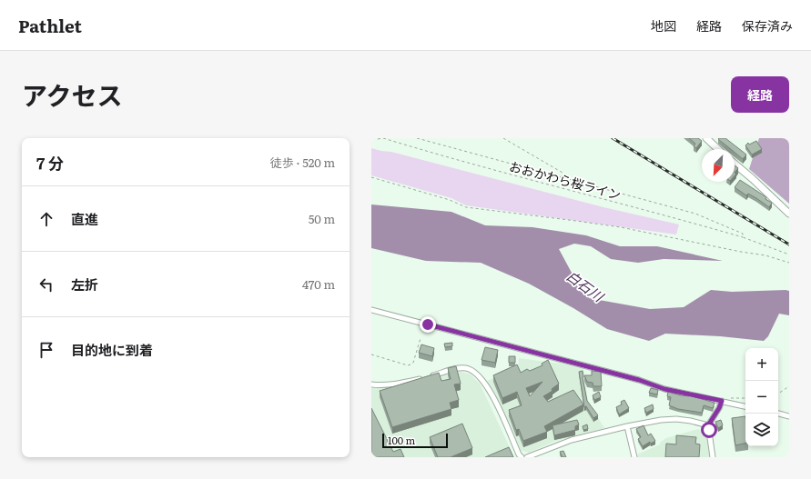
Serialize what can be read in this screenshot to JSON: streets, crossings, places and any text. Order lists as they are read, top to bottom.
{
  "streets": {
    "path": ["おおかわら桜ライン"]
  },
  "water": ["白石川"],
  "scale_bar": "100 m",
  "north": "bottom left",
  "page": {
    "header": "Pathlet",
    "nav": ["地図", "経路", "保存済み"],
    "title": "アクセス",
    "buttons": "経路",
    "heading": ["7 分", "徒歩 · 520 m"],
    "list": [
      ["直進", "50 m"],
      ["左折", "470 m"],
      "目的地に到着"
    ],
    "map_buttons": ["+", "−"],
    "scale": "100 m"
  }
}
